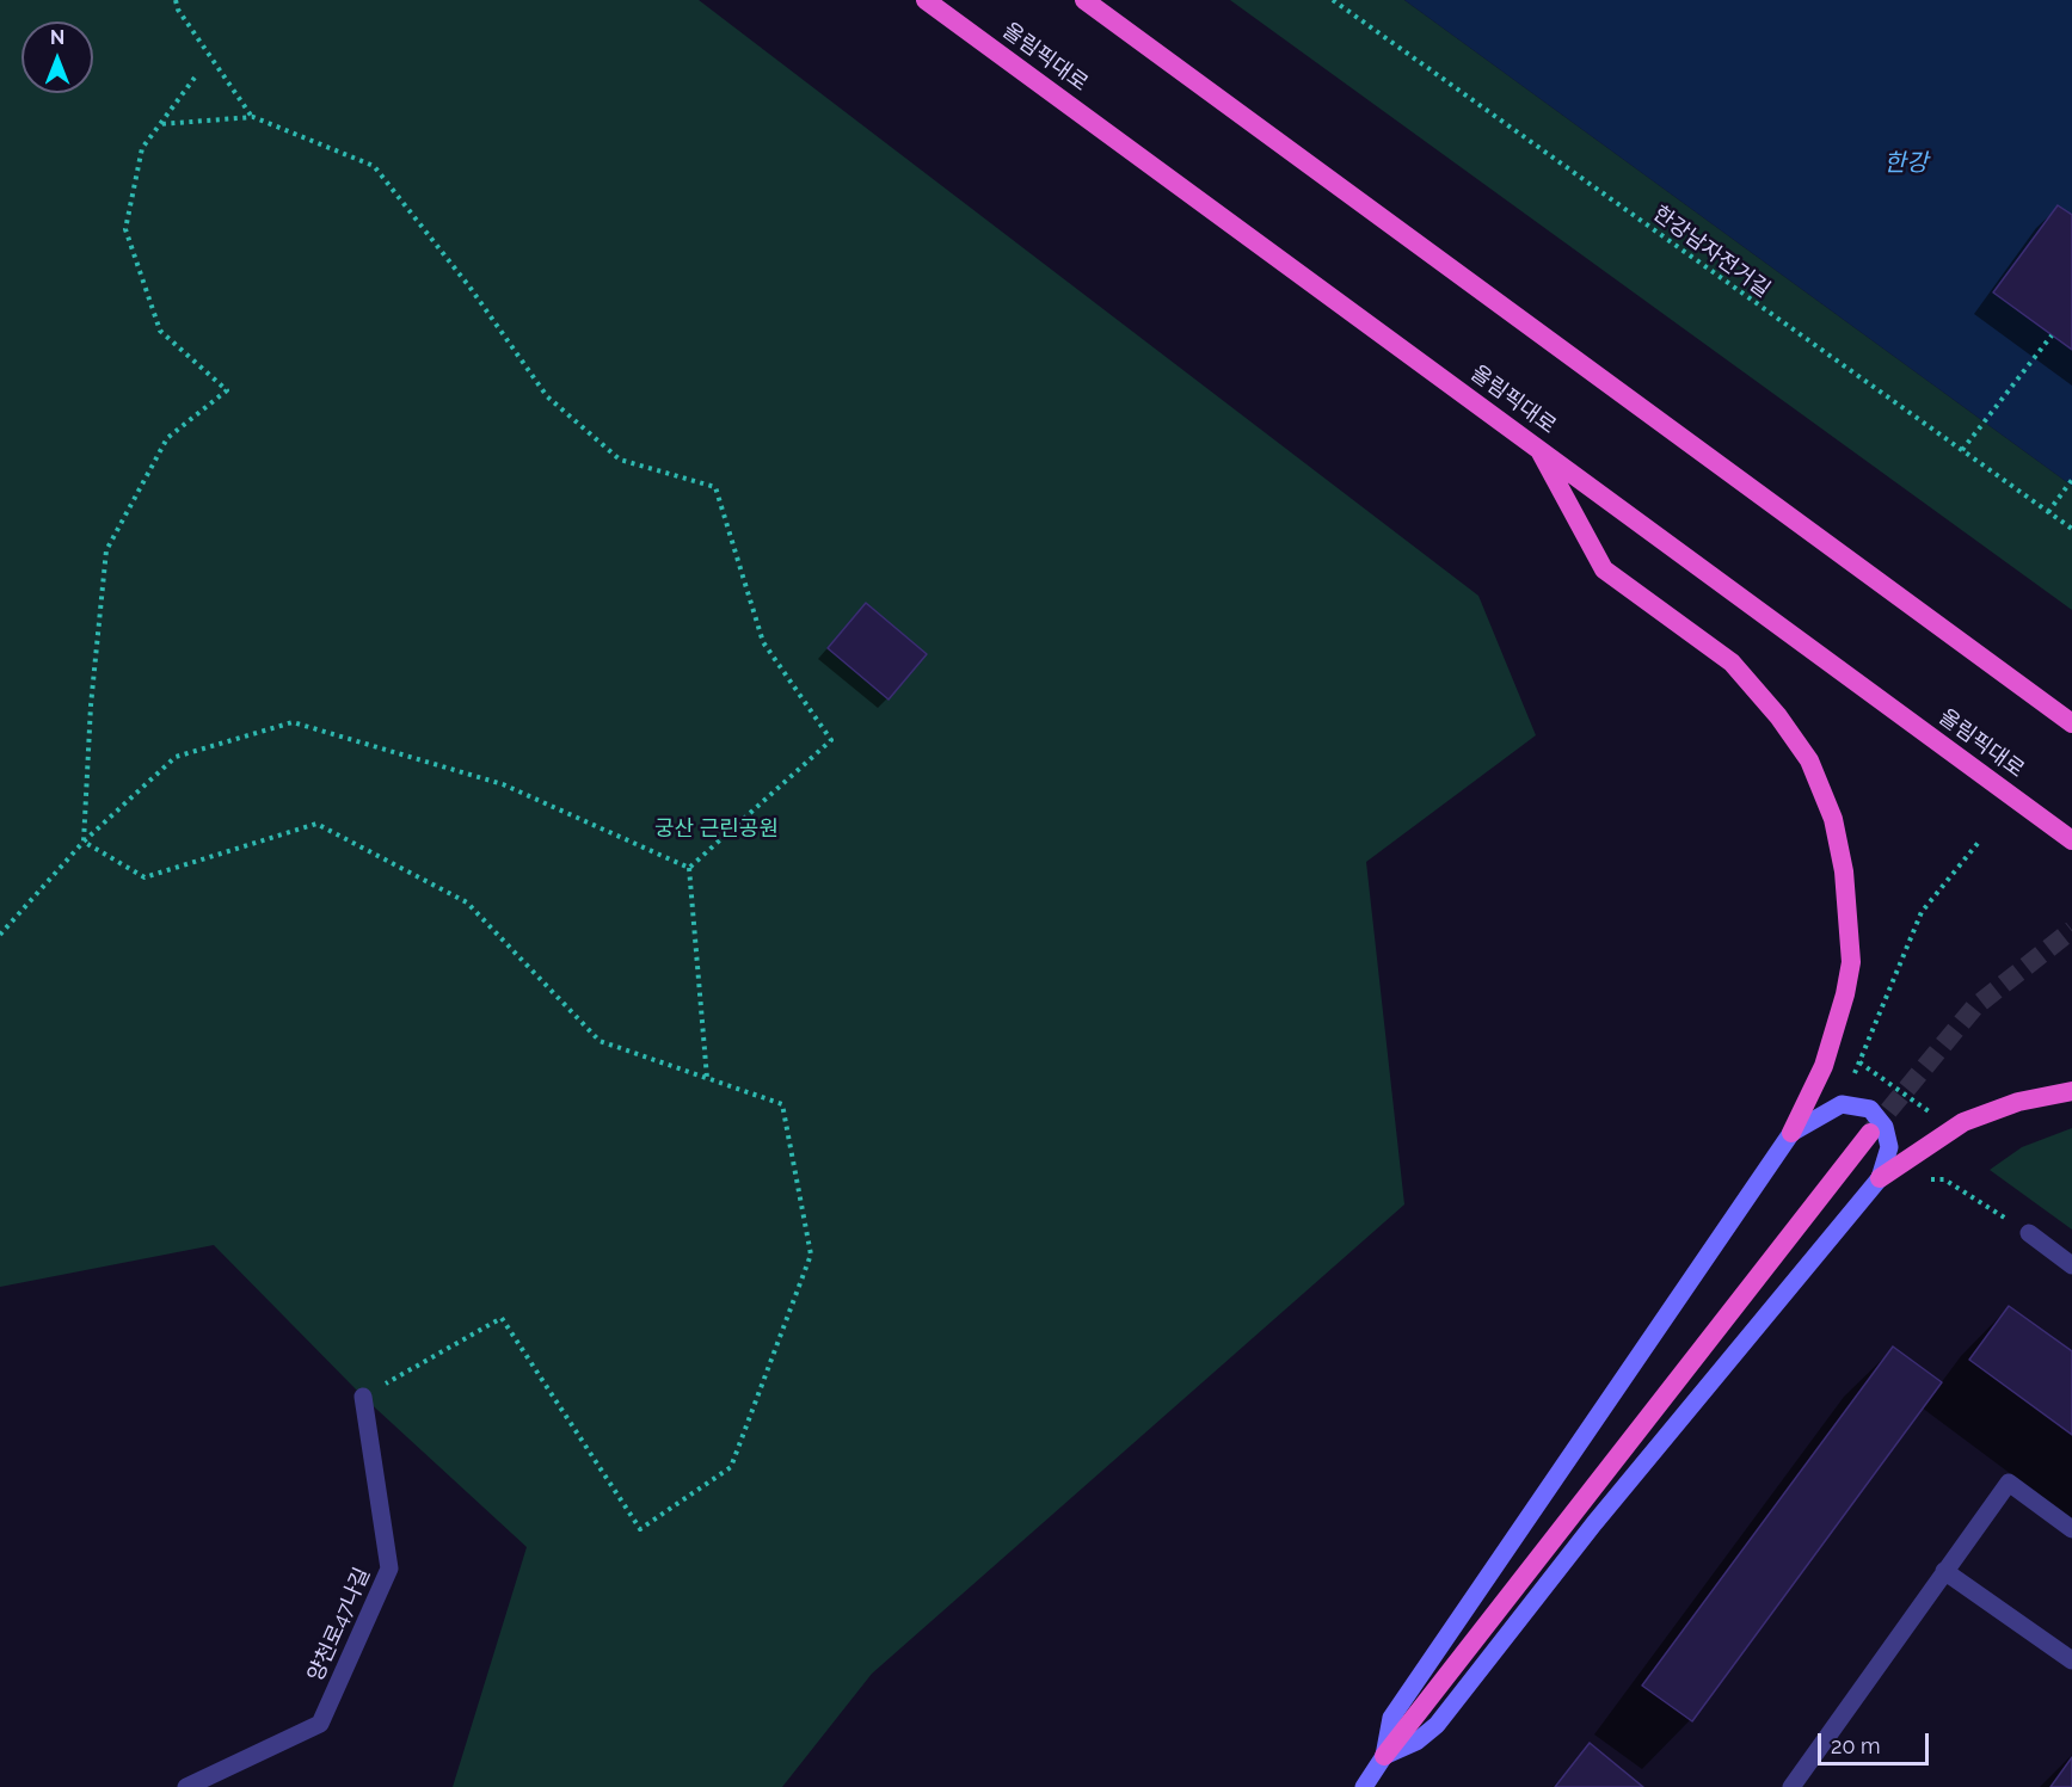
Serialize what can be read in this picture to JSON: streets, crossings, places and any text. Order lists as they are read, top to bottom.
{
  "streets": {
    "highway": ["올림픽대로"],
    "street": ["양천로47나길"],
    "path": ["한강남자전거길"]
  },
  "water": ["한강"],
  "parks": ["궁산 근린공원"],
  "scale_bar": "20 m",
  "north": "top"
}
